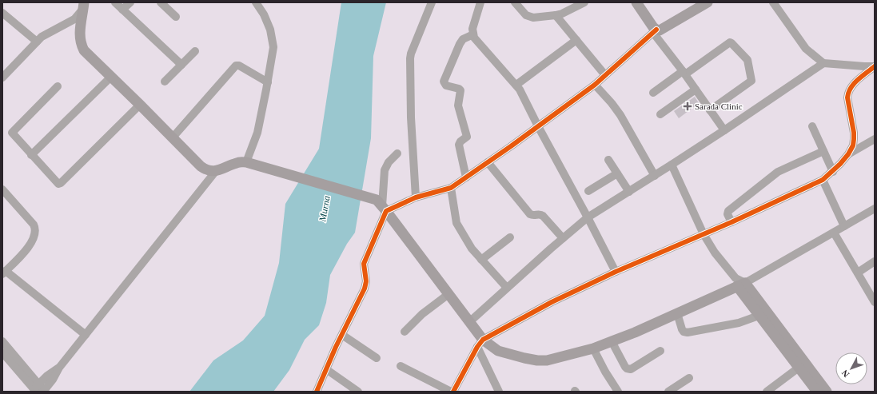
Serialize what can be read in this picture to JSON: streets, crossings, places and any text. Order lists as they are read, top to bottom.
{
  "water": ["Murna"],
  "places": {
    "health": ["Sarada Clinic"]
  },
  "north": "bottom left"
}
